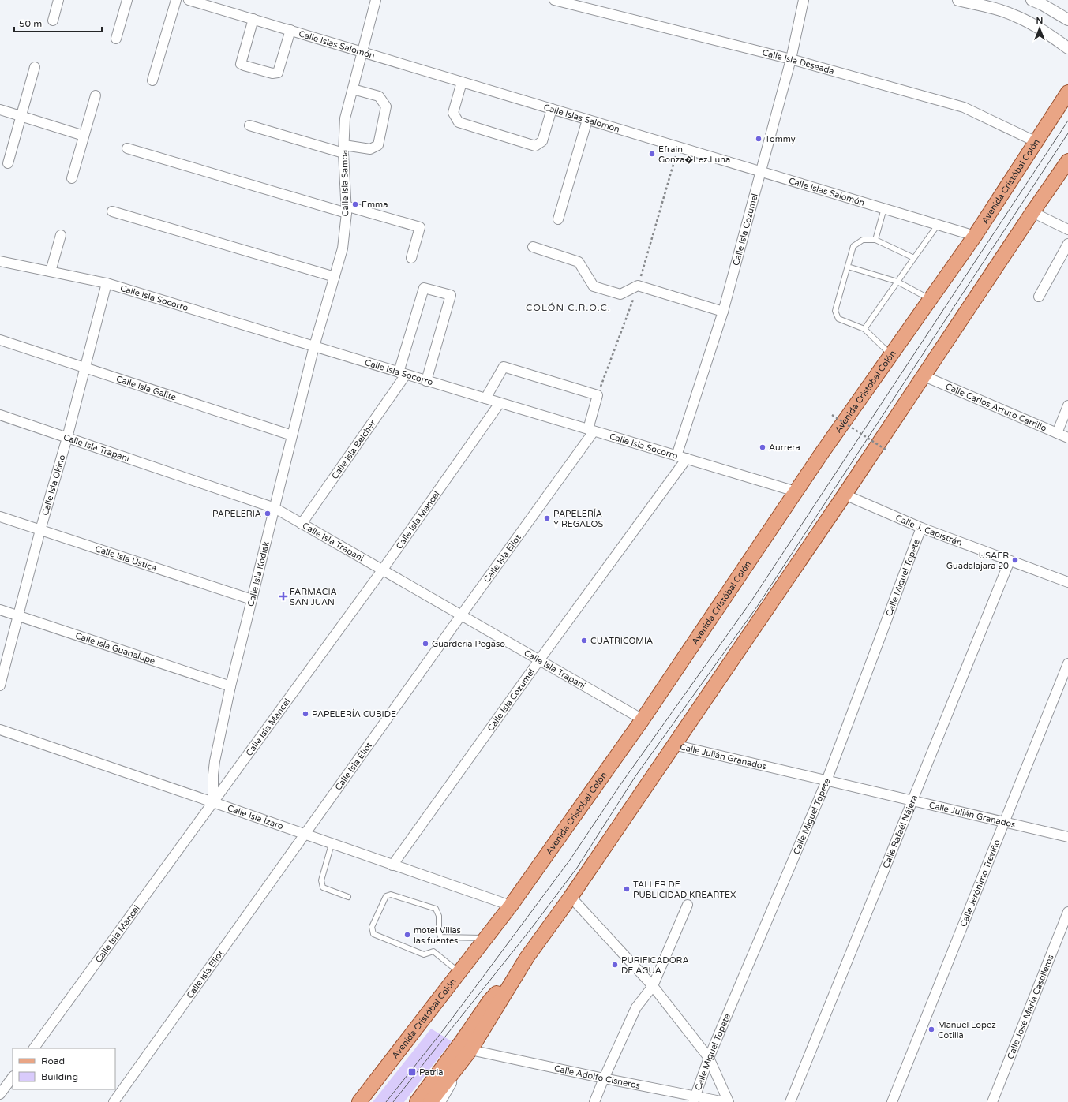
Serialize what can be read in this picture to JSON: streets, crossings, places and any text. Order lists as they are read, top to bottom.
{
  "streets": {
    "main road": ["Avenida Cristóbal Colón"],
    "street": [
      "Calle Islas Salomón",
      "Calle Isla Deseada",
      "Calle Isla Samoa",
      "Calle Isla Cozumel",
      "Calle Isla Socorro",
      "Calle Isla Galite",
      "Calle Carlos Arturo Carrillo",
      "Calle Isla Trapani",
      "Calle Isla Belcher",
      "Calle Isla Okino",
      "Calle Isla Mancel",
      "Calle J. Capistrán",
      "Calle Isla Ústica",
      "Calle Isla Eliot",
      "Calle Isla Kodiak",
      "Calle Miguel Topete",
      "Calle Isla Guadalupe",
      "Calle Julián Granados",
      "Calle Isla Ízaro",
      "Calle Rafaél Nájera",
      "Calle Jerónimo Treviño",
      "Calle José María Castilleros",
      "Calle Adolfo Cisneros"
    ]
  },
  "crossings": [
    ["Calle Islas Salomón", "Avenida Cristóbal Colón"],
    ["Calle Islas Salomón", "Calle Isla Samoa"],
    ["Calle Islas Salomón", "Calle Isla Cozumel"],
    ["Calle Isla Deseada", "Avenida Cristóbal Colón"],
    ["Calle Isla Deseada", "Calle Isla Cozumel"],
    ["Avenida Cristóbal Colón", "Calle Isla Socorro"],
    ["Avenida Cristóbal Colón", "Calle Isla Trapani"],
    ["Avenida Cristóbal Colón", "Calle Isla Ízaro"],
    ["Calle Isla Samoa", "Calle Isla Socorro"],
    ["Calle Isla Samoa", "Calle Isla Kodiak"],
    ["Calle Isla Cozumel", "Calle Isla Socorro"],
    ["Calle Isla Cozumel", "Calle Isla Trapani"],
    ["Calle Isla Cozumel", "Calle Isla Ízaro"],
    ["Calle Isla Socorro", "Calle Isla Belcher"],
    ["Calle Isla Socorro", "Calle Isla Okino"],
    ["Calle Isla Socorro", "Calle Isla Mancel"],
    ["Calle Isla Socorro", "Calle Isla Eliot"],
    ["Calle Isla Socorro", "Calle Isla Kodiak"],
    ["Calle Isla Galite", "Calle Isla Okino"],
    ["Calle Isla Galite", "Calle Isla Kodiak"],
    ["Calle Isla Trapani", "Calle Isla Belcher"],
    ["Calle Isla Trapani", "Calle Isla Okino"],
    ["Calle Isla Trapani", "Calle Isla Mancel"],
    ["Calle Isla Trapani", "Calle Isla Eliot"],
    ["Calle Isla Trapani", "Calle Isla Kodiak"],
    ["Calle Isla Okino", "Calle Isla Ústica"],
    ["Calle Isla Okino", "Calle Isla Guadalupe"],
    ["Calle Isla Mancel", "Calle Isla Kodiak"],
    ["Calle Isla Mancel", "Calle Isla Ízaro"],
    ["Calle J. Capistrán", "Calle Miguel Topete"],
    ["Calle J. Capistrán", "Calle Rafaél Nájera"],
    ["Calle Isla Ústica", "Calle Isla Kodiak"],
    ["Calle Isla Eliot", "Calle Isla Ízaro"],
    ["Calle Isla Kodiak", "Calle Isla Guadalupe"],
    ["Calle Isla Kodiak", "Calle Isla Ízaro"],
    ["Calle Miguel Topete", "Calle Julián Granados"],
    ["Calle Miguel Topete", "Calle Adolfo Cisneros"],
    ["Calle Julián Granados", "Calle Rafaél Nájera"],
    ["Calle Julián Granados", "Calle Jerónimo Treviño"]
  ],
  "districts": ["COLÓN C.R.O.C."],
  "places": {
    "other": [
      "Tommy",
      "Efrain Gonza�Lez Luna",
      "Emma",
      "Aurrera",
      "PAPELERIA",
      "PAPELERÍA Y REGALOS",
      "USAER Guadalajara 20",
      "CUATRICOMIA",
      "Guarderia Pegaso",
      "PAPELERÍA CUBIDE",
      "TALLER DE PUBLICIDAD KREARTEX",
      "motel Villas las fuentes",
      "PURIFICADORA DE AGUA",
      "Manuel Lopez Cotilla"
    ],
    "health": ["FARMACIA SAN JUAN"],
    "transit": ["Patria"]
  },
  "legend": ["Road", "Building"],
  "scale_bar": "50 m",
  "north": "top"
}
